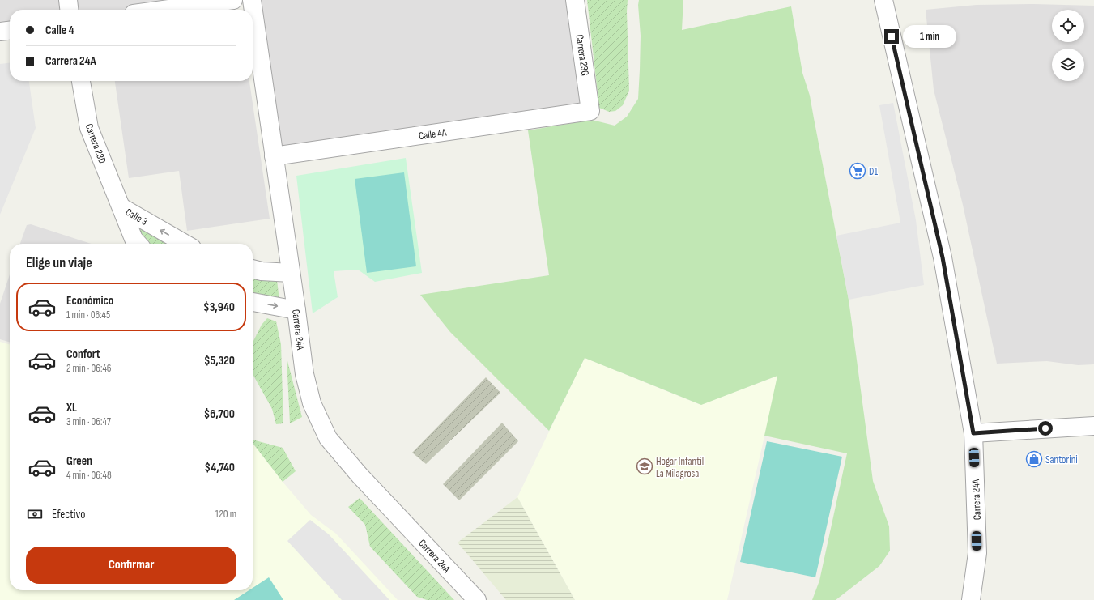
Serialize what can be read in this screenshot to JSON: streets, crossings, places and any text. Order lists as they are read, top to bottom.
{
  "streets": {
    "street": [
      "Carrera 23G",
      "Calle 4A",
      "Carrera 23D",
      "Calle 3",
      "Carrera 24A"
    ]
  },
  "crossings": [
    ["Carrera 23G", "Calle 4A"],
    ["Calle 4A", "Carrera 24A"],
    ["Carrera 23D", "Calle 3"]
  ],
  "one_way": ["Calle 3"],
  "places": {
    "supermarket": ["D1"],
    "shop": ["Santorini"],
    "school or university": ["Hogar Infantil La Milagrosa"]
  },
  "page": {
    "banner": ["Calle 4", "Carrera 24A"],
    "bubble": "1 min",
    "heading": "Elige un viaje",
    "list": [
      {
        "name": "Económico",
        "note": "1 min · 06:45",
        "value": "$3,940"
      },
      {
        "name": "Confort",
        "note": "2 min · 06:46",
        "value": "$5,320"
      },
      {
        "name": "XL",
        "note": "3 min · 06:47",
        "value": "$6,700"
      },
      {
        "name": "Green",
        "note": "4 min · 06:48",
        "value": "$4,740"
      }
    ],
    "pay": ["Efectivo", "120 m"],
    "buttons": "Confirmar"
  }
}
